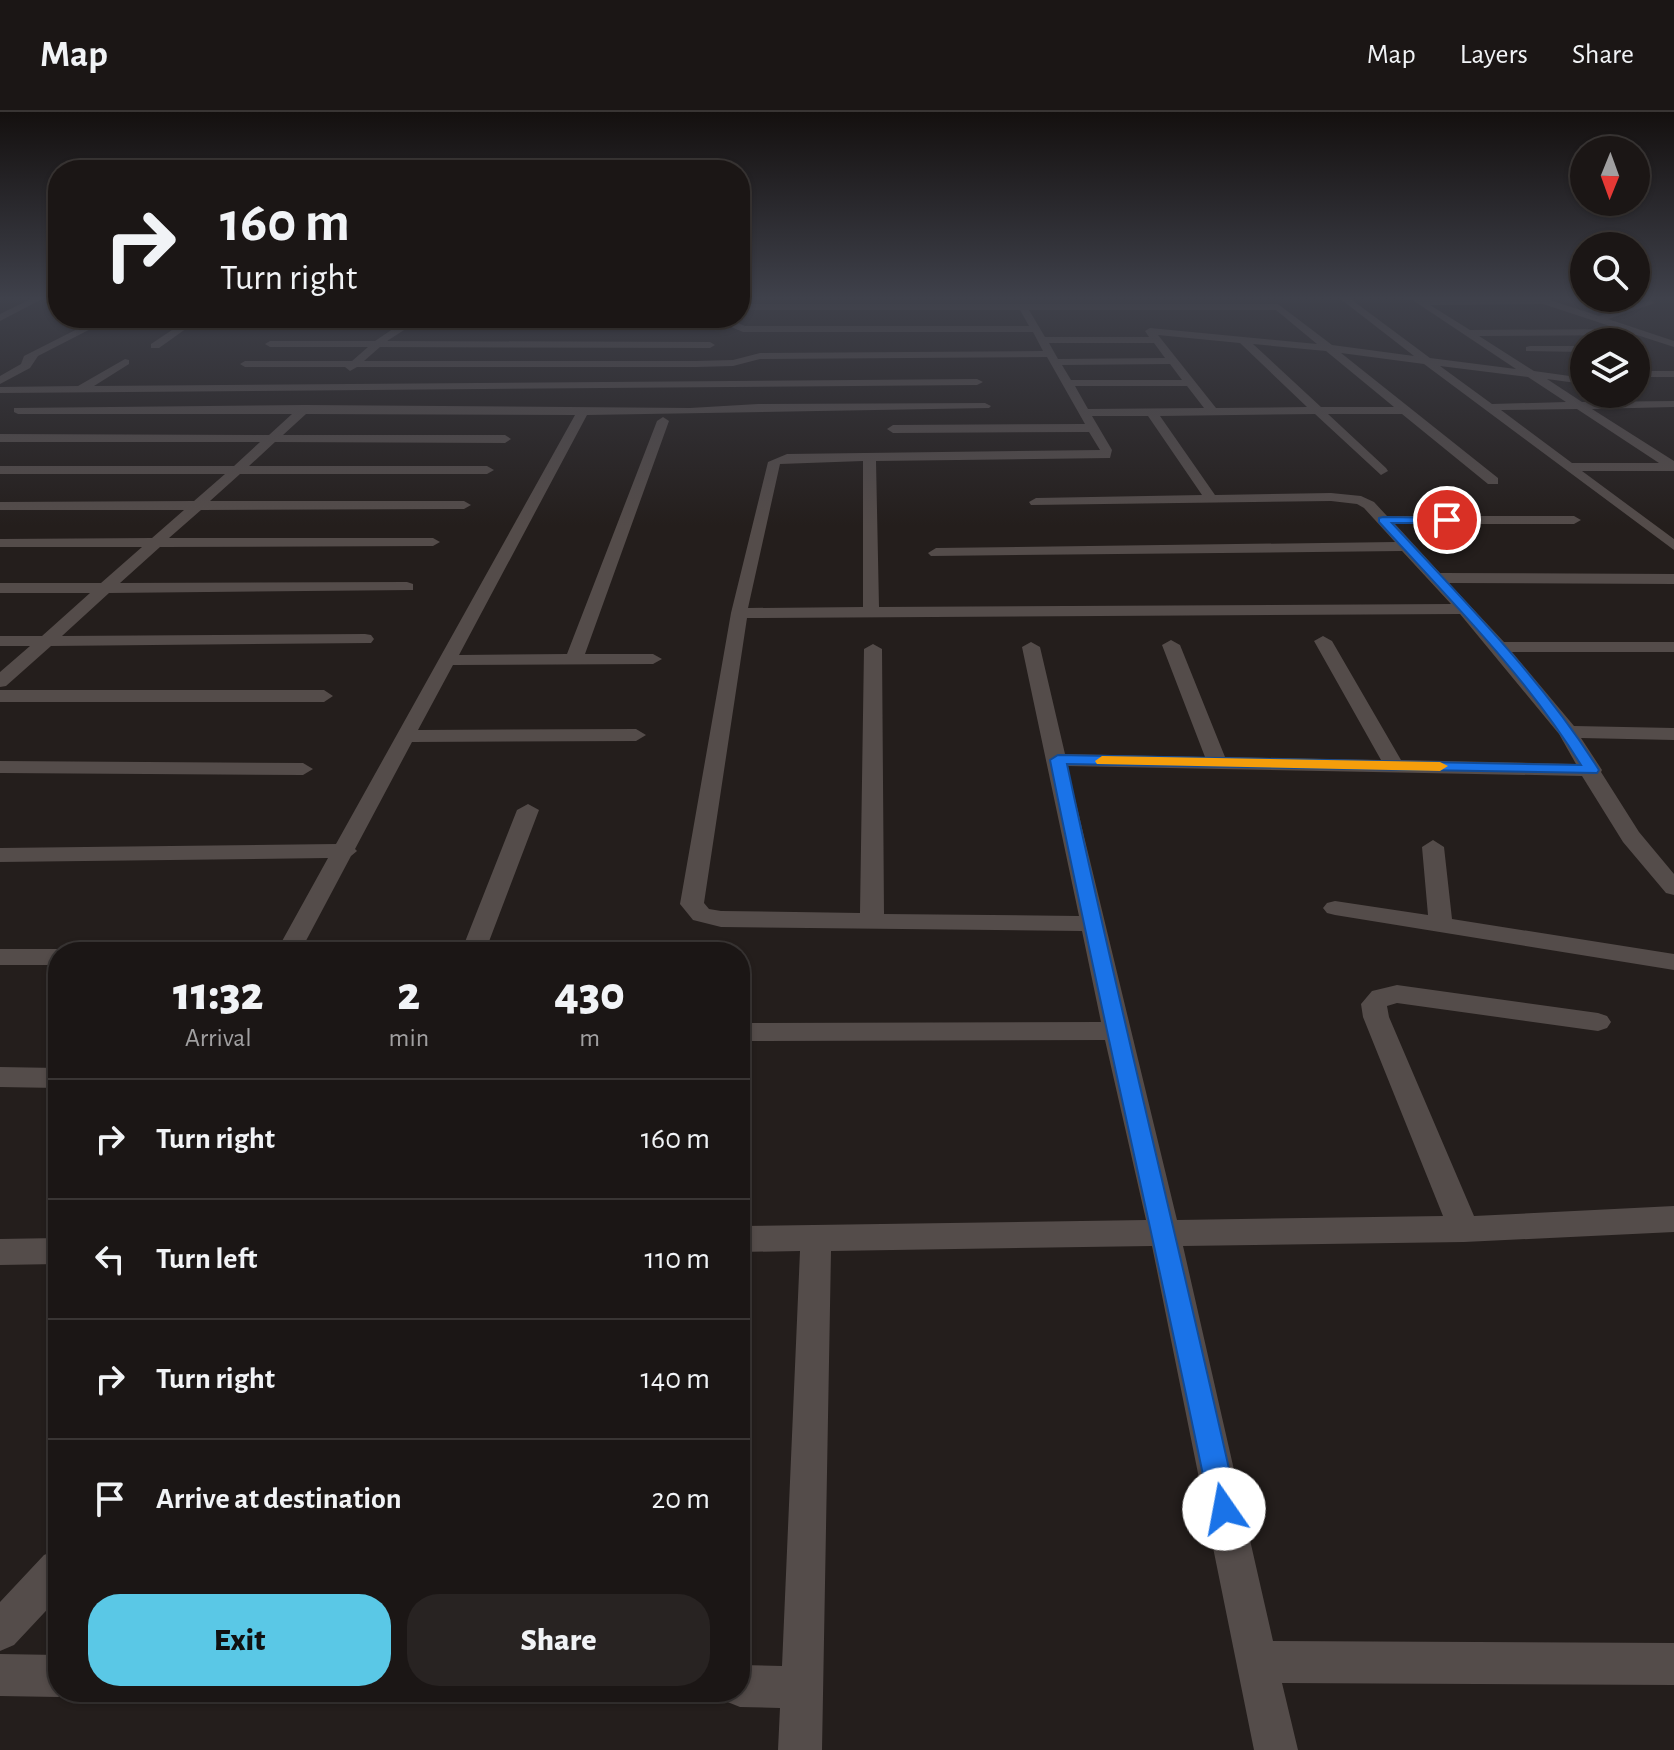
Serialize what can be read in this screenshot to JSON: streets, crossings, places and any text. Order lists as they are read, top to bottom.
{
  "north": "bottom",
  "page": {
    "header": "Map",
    "nav": ["Map", "Layers", "Share"],
    "turn": ["160 m", "Turn right"],
    "eta": [
      "11:32",
      "Arrival",
      "2",
      "min",
      "430",
      "m"
    ],
    "list": [
      {
        "name": "Turn right",
        "value": "160 m"
      },
      {
        "name": "Turn left",
        "value": "110 m"
      },
      {
        "name": "Turn right",
        "value": "140 m"
      },
      {
        "name": "Arrive at destination",
        "value": "20 m"
      }
    ],
    "buttons": ["Exit", "Share"]
  }
}
